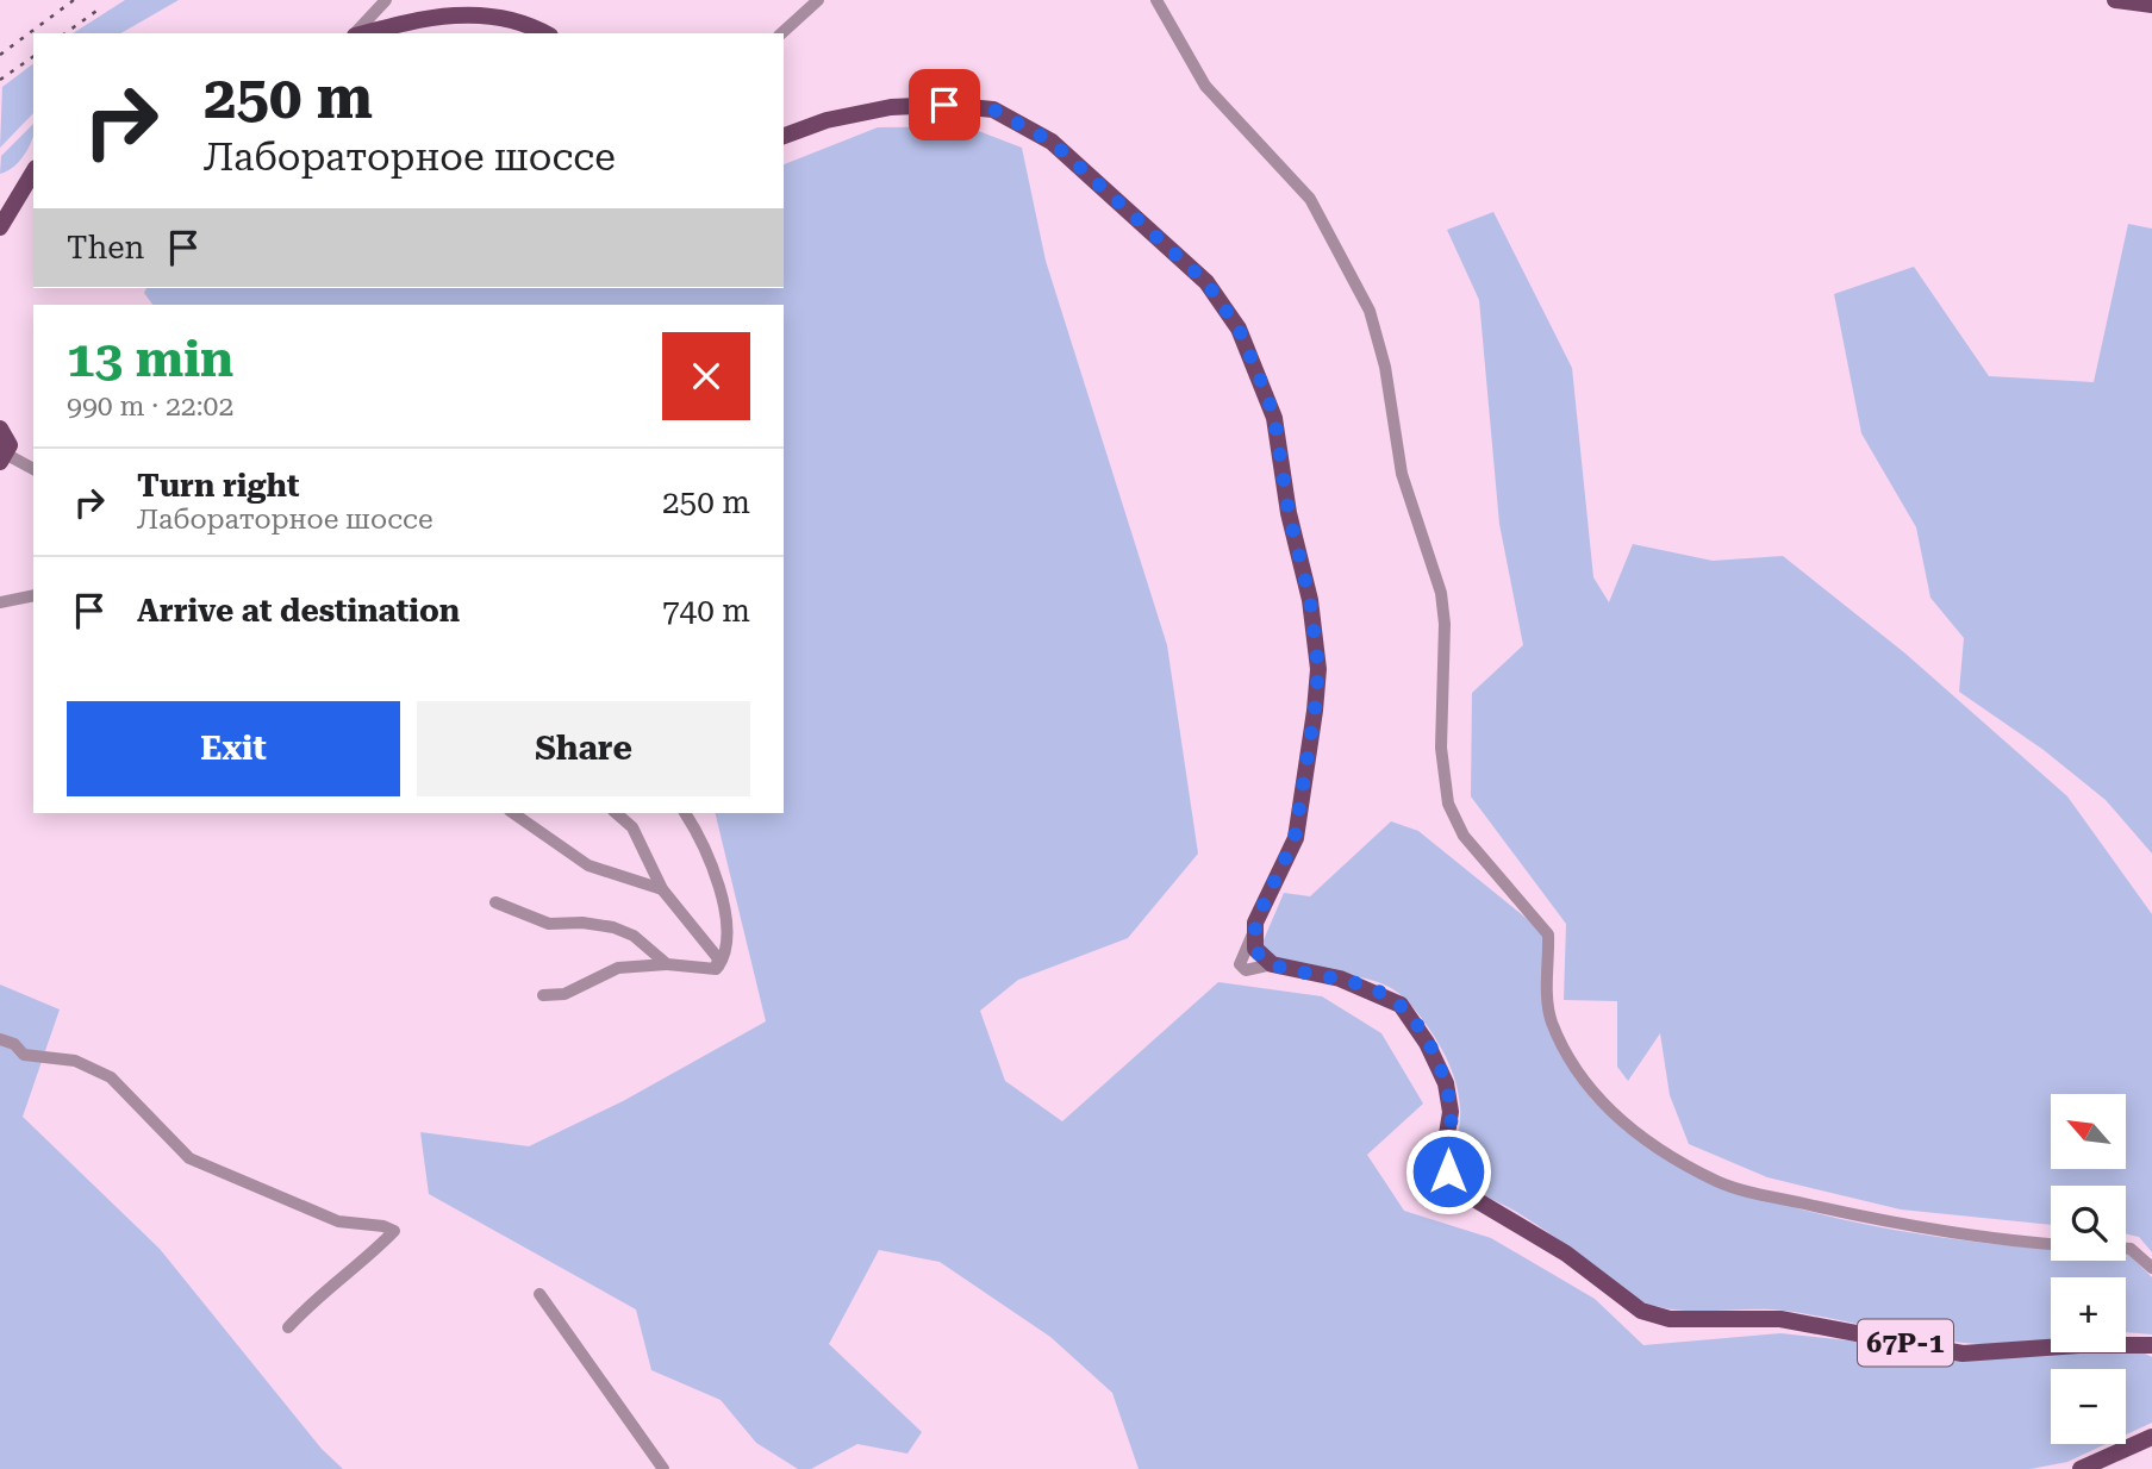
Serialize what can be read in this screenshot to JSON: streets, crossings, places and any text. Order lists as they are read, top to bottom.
{
  "streets": {
    "main road": ["67Р-1"]
  },
  "north": "top left",
  "page": {
    "turn": ["250 m", "Лабораторное шоссе"],
    "then": "Then",
    "heading": ["13 min", "990 m · 22:02"],
    "list": [
      {
        "name": "Turn right",
        "note": "Лабораторное шоссе",
        "value": "250 m"
      },
      {
        "name": "Arrive at destination",
        "value": "740 m"
      }
    ],
    "buttons": ["Exit", "Share"],
    "map_buttons": ["+", "−"]
  }
}
